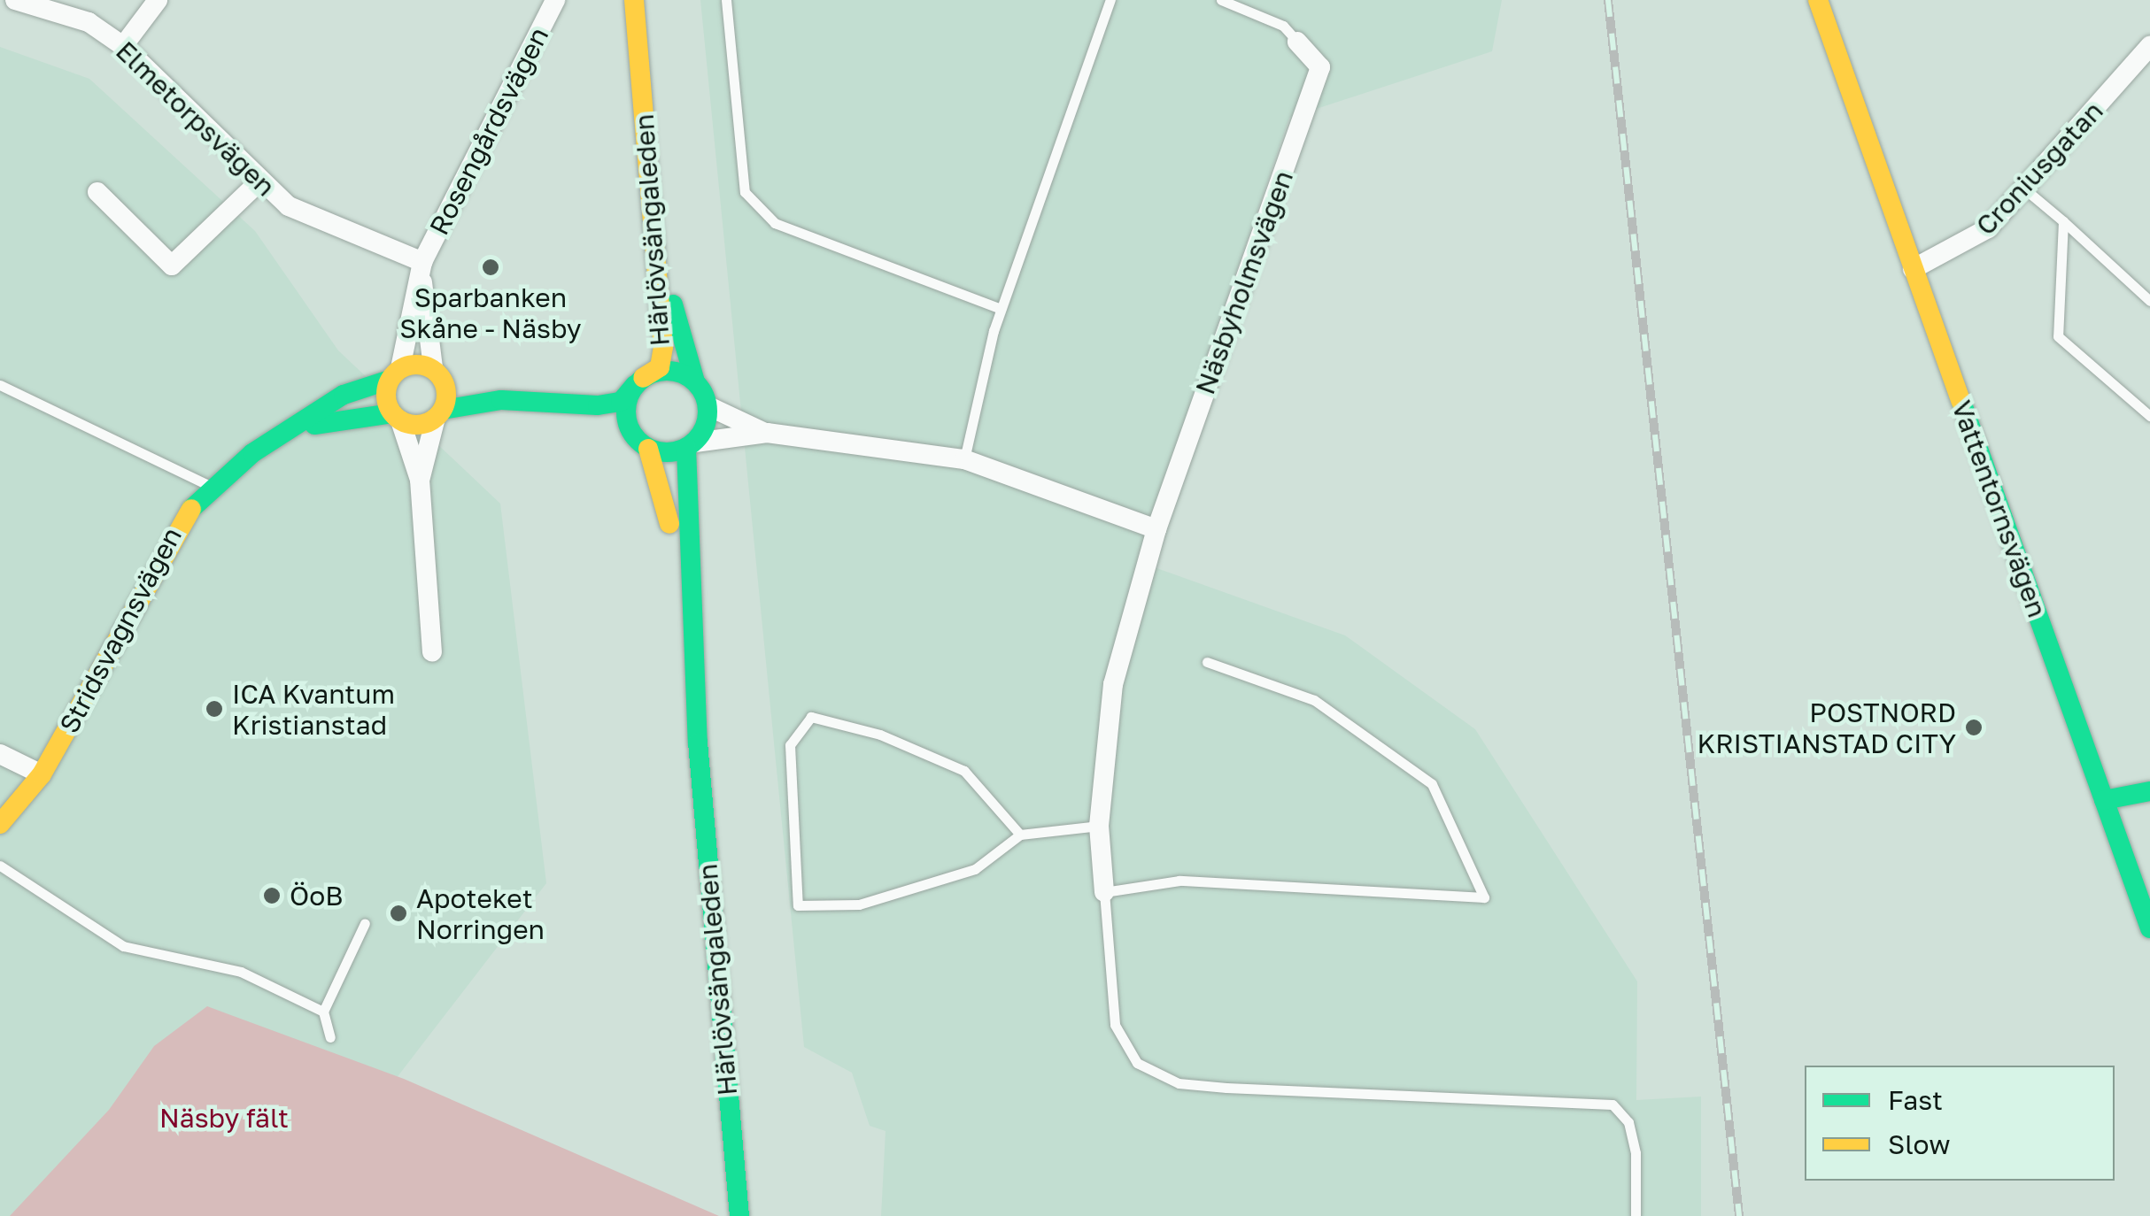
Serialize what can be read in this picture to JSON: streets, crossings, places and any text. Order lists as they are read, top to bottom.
{
  "streets": {
    "main road": ["Härlövsängaleden", "Vattentornsvägen", "Stridsvagnsvägen"],
    "street": [
      "Elmetorpsvägen",
      "Rosengårdsvägen",
      "Croniusgatan",
      "Näsbyholmsvägen"
    ]
  },
  "crossings": [
    ["Elmetorpsvägen", "Rosengårdsvägen"],
    ["Rosengårdsvägen", "Stridsvagnsvägen"],
    ["Croniusgatan", "Vattentornsvägen"]
  ],
  "parks": ["Näsby fält"],
  "places": [
    "Sparbanken Skåne - Näsby",
    "ICA Kvantum Kristianstad",
    "POSTNORD KRISTIANSTAD CITY",
    "ÖoB",
    "Apoteket Norringen"
  ],
  "legend": ["Fast", "Slow"]
}
